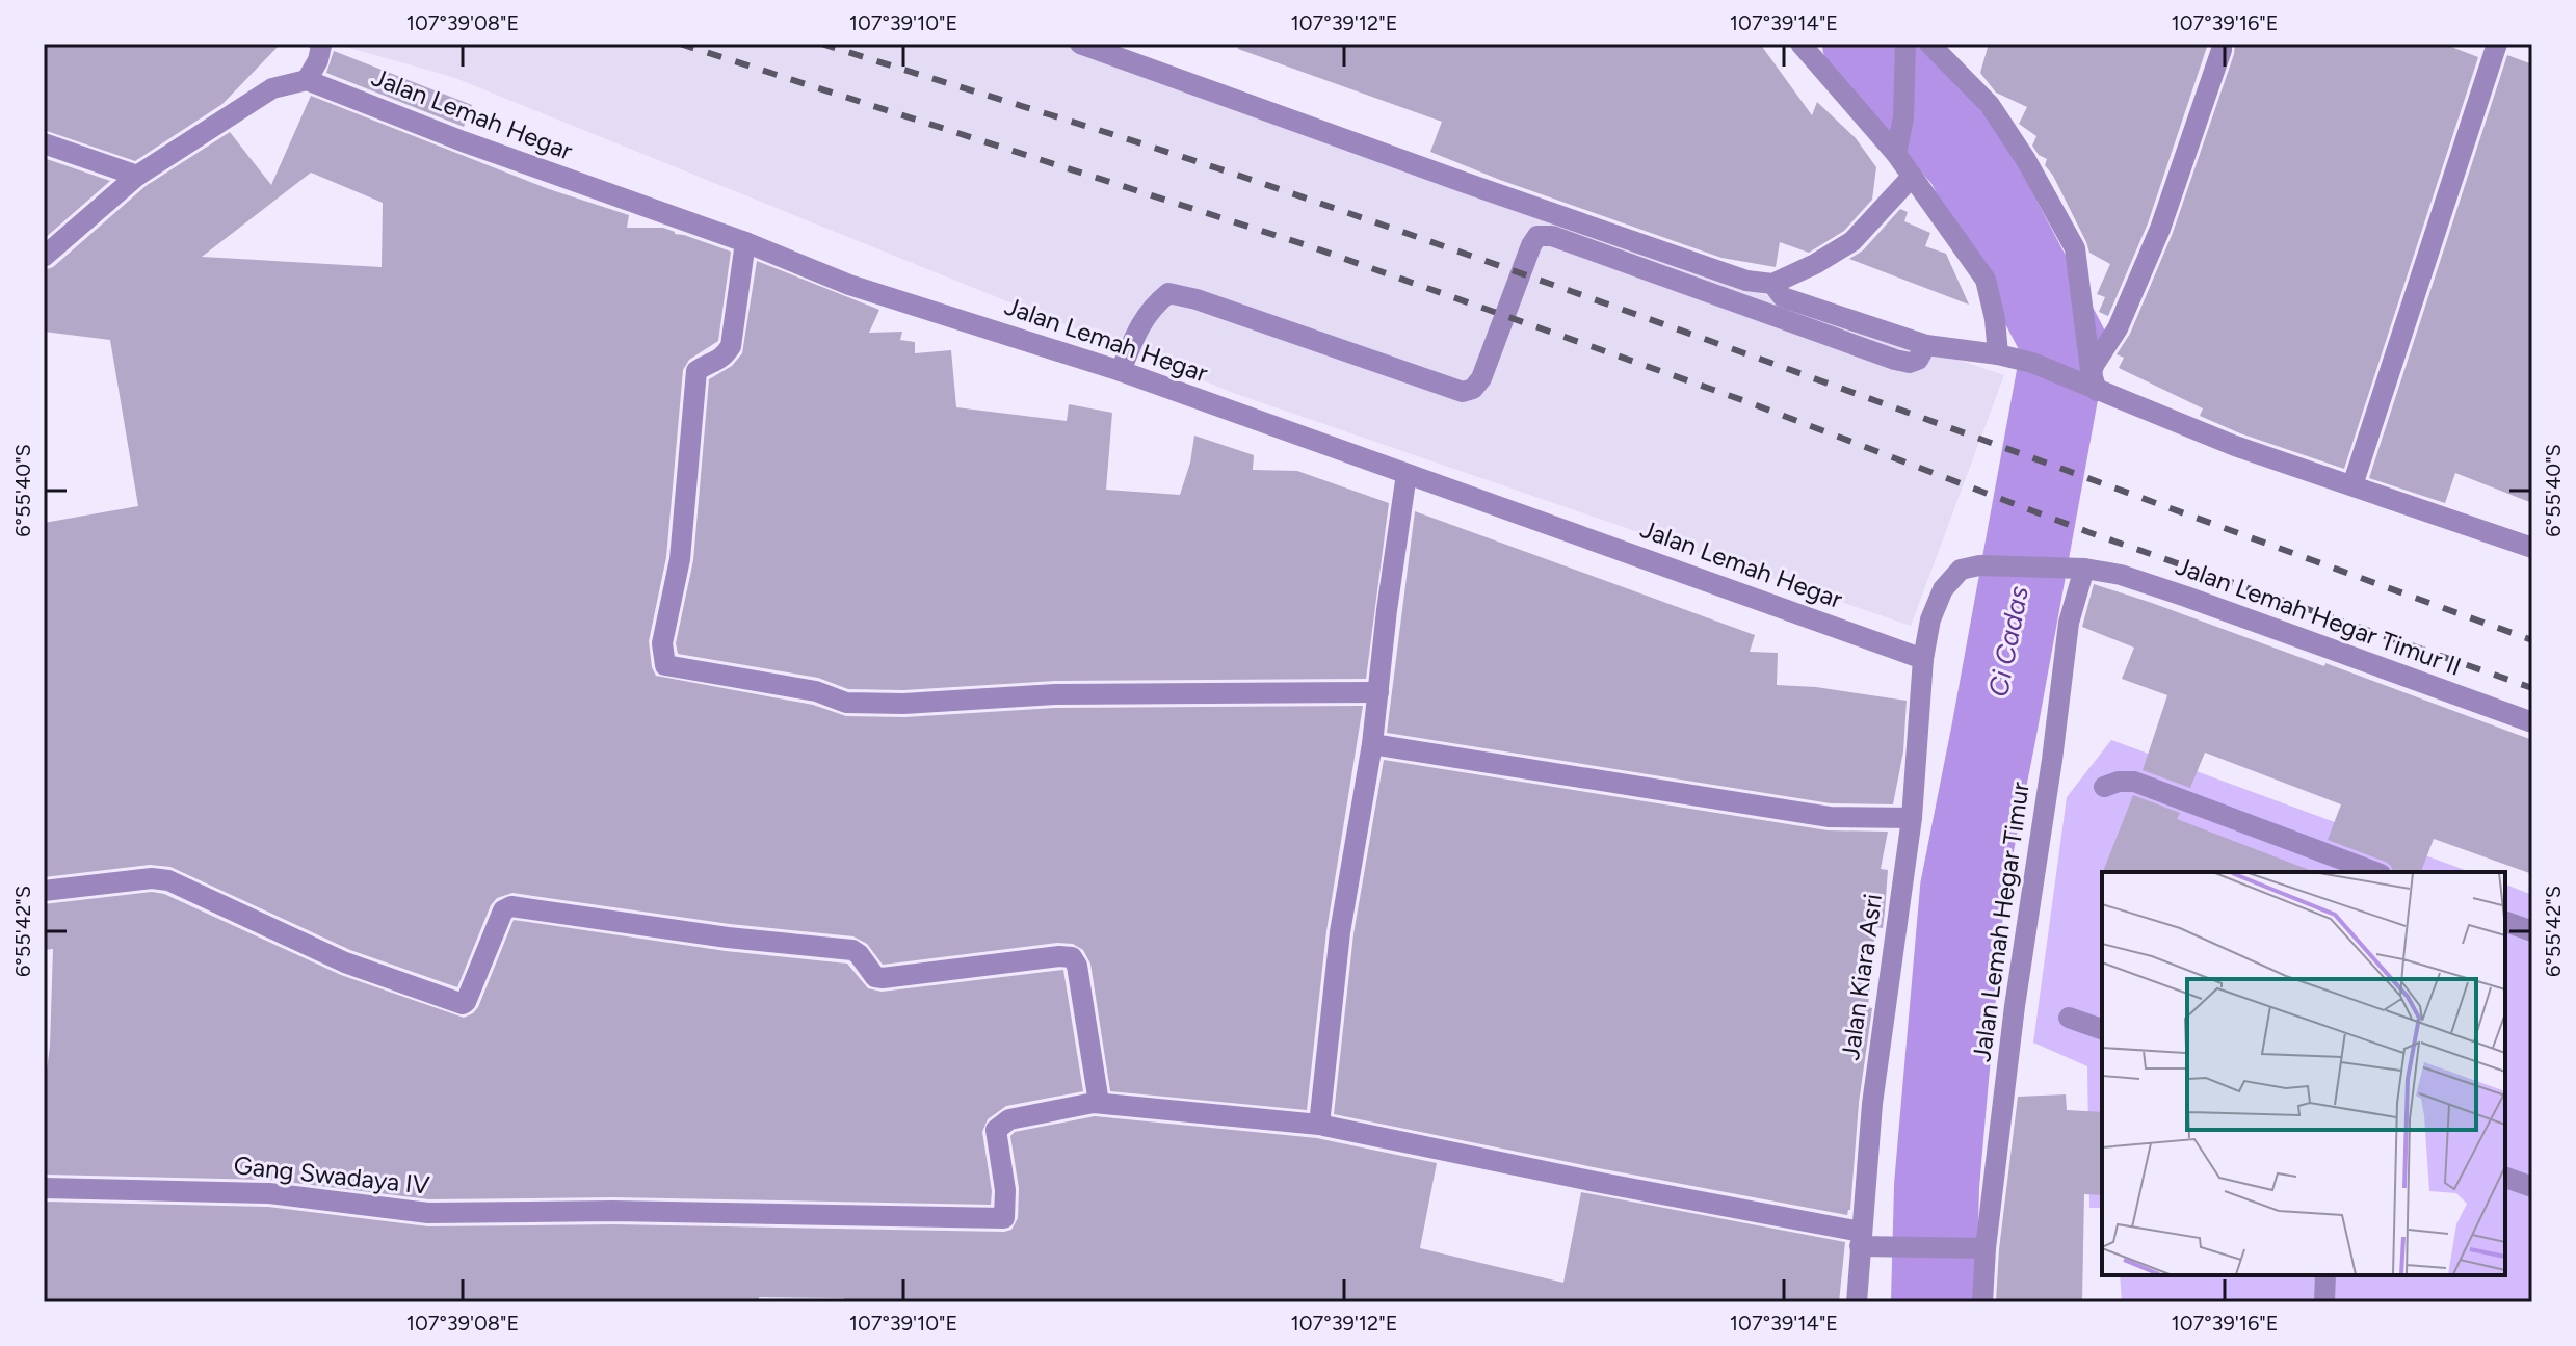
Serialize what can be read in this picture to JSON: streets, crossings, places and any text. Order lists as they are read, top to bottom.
{
  "streets": {
    "street": [
      "Jalan Lemah Hegar",
      "Jalan Lemah Hegar Timur II",
      "Jalan Lemah Hegar Timur",
      "Jalan Kiara Asri",
      "Gang Swadaya IV"
    ]
  },
  "crossings": [
    ["Jalan Lemah Hegar", "Jalan Kiara Asri"],
    ["Jalan Lemah Hegar Timur II", "Jalan Lemah Hegar Timur"],
    ["Jalan Lemah Hegar Timur II", "Jalan Kiara Asri"]
  ],
  "water": ["Ci Cadas"],
  "coordinates": [
    "107°39'08\"E",
    "107°39'10\"E",
    "107°39'12\"E",
    "107°39'14\"E",
    "107°39'16\"E",
    "6°55'40\"S",
    "6°55'42\"S"
  ]
}
